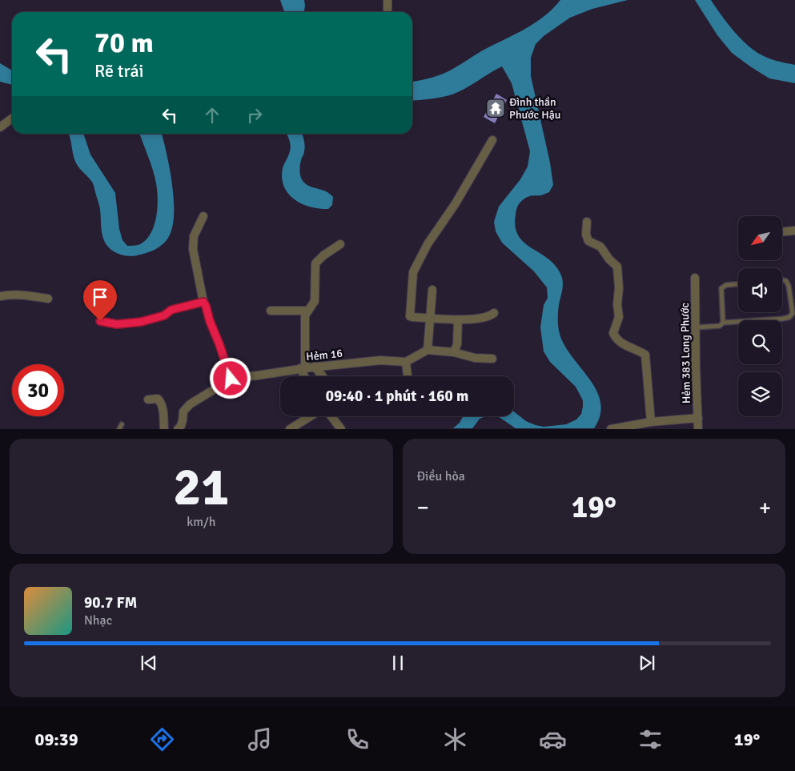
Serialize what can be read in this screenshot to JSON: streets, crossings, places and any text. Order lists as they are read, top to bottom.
{
  "streets": {
    "street": ["Hẻm 383 Long Phước", "Hẻm 16"]
  },
  "places": {
    "temple": ["Đình thần Phước Hậu"]
  },
  "north": "bottom left",
  "page": {
    "turn": ["70 m", "Rẽ trái"],
    "limit": "30",
    "trip": "09:40 · 1 phút · 160 m",
    "tile": [
      ["21", "km/h"],
      "Điều hòa"
    ],
    "heat": ["−", "19°", "+"],
    "song": ["90.7 FM", "Nhạc"],
    "tabs": ["09:39", "19°"]
  }
}
